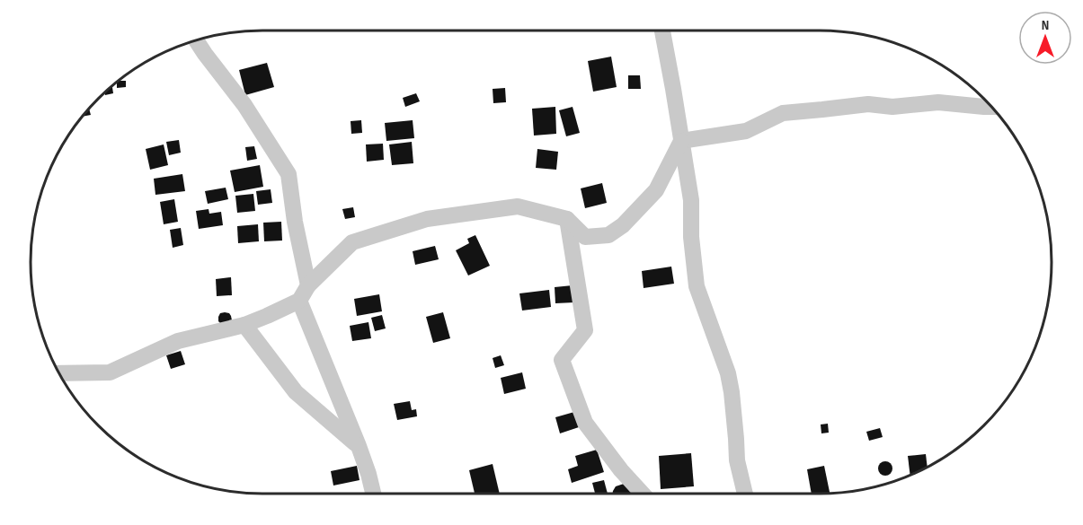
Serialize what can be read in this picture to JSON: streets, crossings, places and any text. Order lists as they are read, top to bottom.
{
  "north": "top"
}
